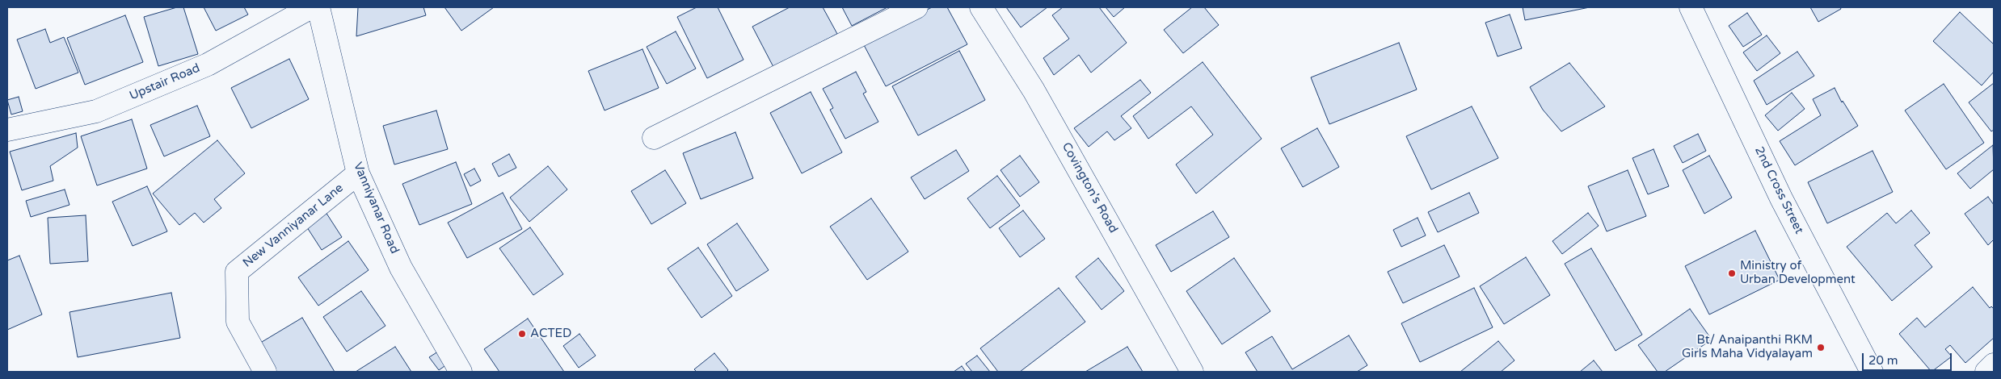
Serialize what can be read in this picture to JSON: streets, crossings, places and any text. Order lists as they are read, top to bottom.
{
  "streets": {
    "street": [
      "Upstair Road",
      "Covington's Road",
      "2nd Cross Street",
      "Vanniyanar Road",
      "New Vanniyanar Lane"
    ]
  },
  "crossings": [
    ["Vanniyanar Road", "New Vanniyanar Lane"]
  ],
  "places": ["Ministry of Urban Development", "ACTED", "Bt/ Anaipanthi RKM Girls Maha Vidyalayam"],
  "scale_bar": "20 m"
}
